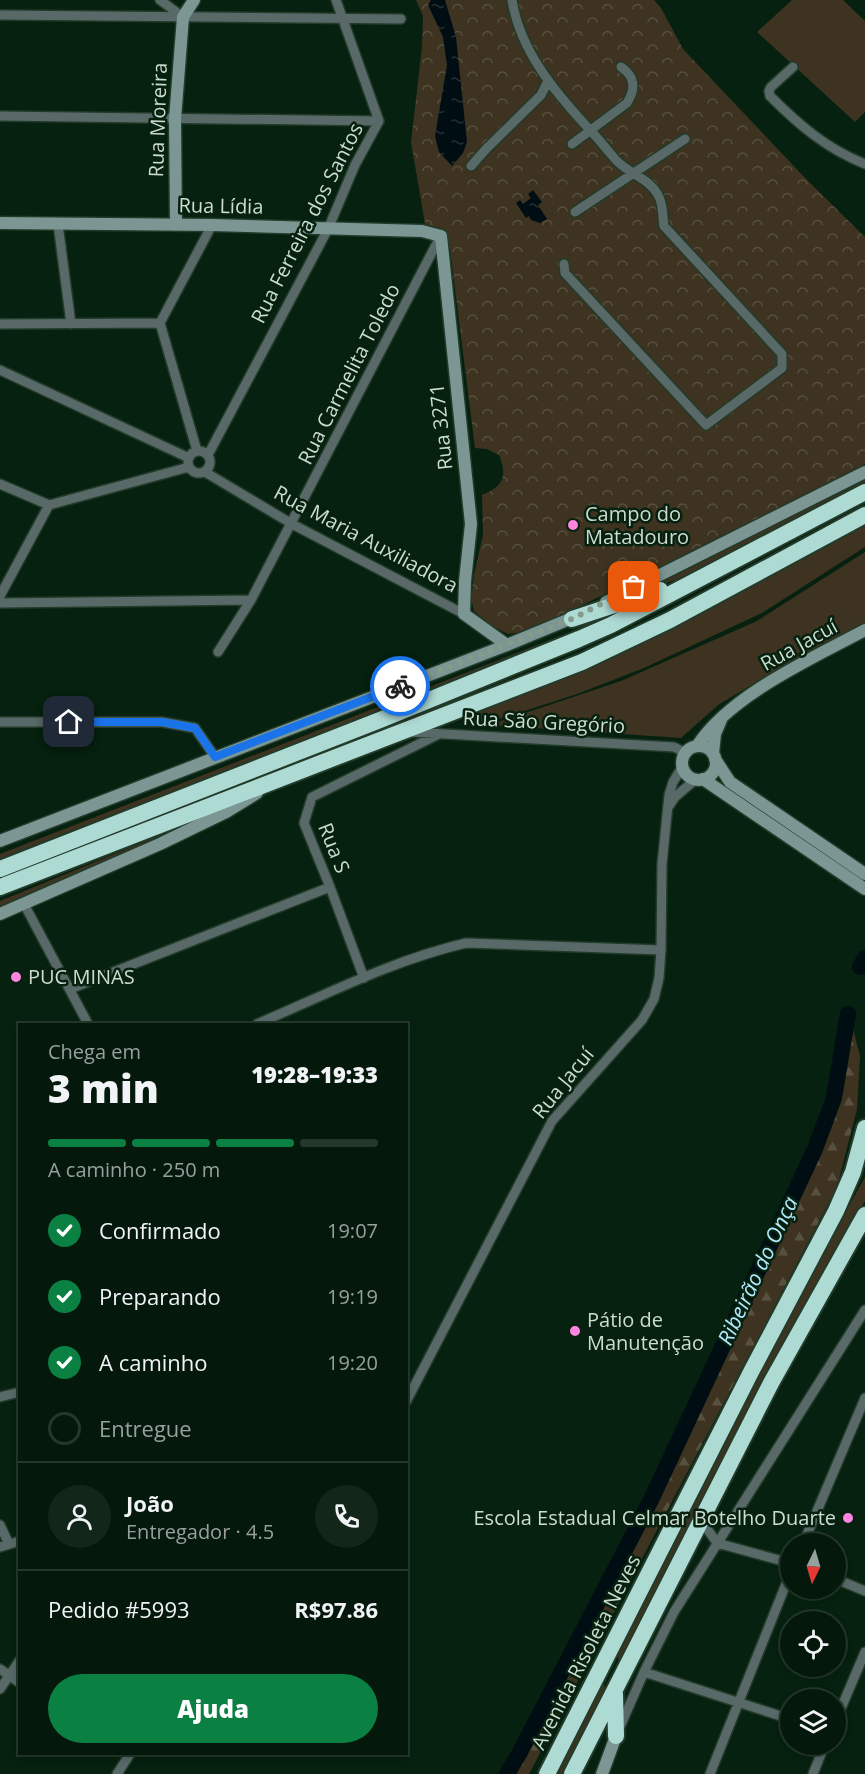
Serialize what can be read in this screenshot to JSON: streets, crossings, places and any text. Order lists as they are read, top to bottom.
{
  "streets": {
    "highway": ["Avenida Risoleta Neves"],
    "street": [
      "Rua Moreira",
      "Rua Lídia",
      "Rua Ferreira dos Santos",
      "Rua Carmelita Toledo",
      "Rua 3271",
      "Rua Maria Auxiliadora",
      "Rua Jacuí",
      "Rua São Gregório",
      "Rua S"
    ]
  },
  "crossings": [
    ["Rua Moreira", "Rua Lídia"],
    ["Rua Lídia", "Rua Ferreira dos Santos"],
    ["Rua Lídia", "Rua Carmelita Toledo"],
    ["Rua Lídia", "Rua 3271"],
    ["Rua Ferreira dos Santos", "Rua Maria Auxiliadora"],
    ["Rua Carmelita Toledo", "Rua 3271"],
    ["Rua Carmelita Toledo", "Rua Maria Auxiliadora"],
    ["Rua 3271", "Rua Maria Auxiliadora"],
    ["Rua Jacuí", "Rua São Gregório"],
    ["Rua São Gregório", "Rua S"]
  ],
  "water": ["Ribeirão do Onça"],
  "places": [
    "Campo do Matadouro",
    "PUC MINAS",
    "Pátio de Manutenção",
    "Escola Estadual Celmar Botelho Duarte"
  ],
  "north": "bottom",
  "page": {
    "heading": ["3 min", "Chega em", "19:28–19:33"],
    "panel": [
      "João",
      "Entregador · 4.5",
      "Pedido #5993",
      "R$97.86"
    ],
    "bar": "A caminho · 250 m",
    "list": [
      ["Confirmado", "19:07"],
      ["Preparando", "19:19"],
      ["A caminho", "19:20"],
      "Entregue"
    ],
    "buttons": "Ajuda"
  }
}
